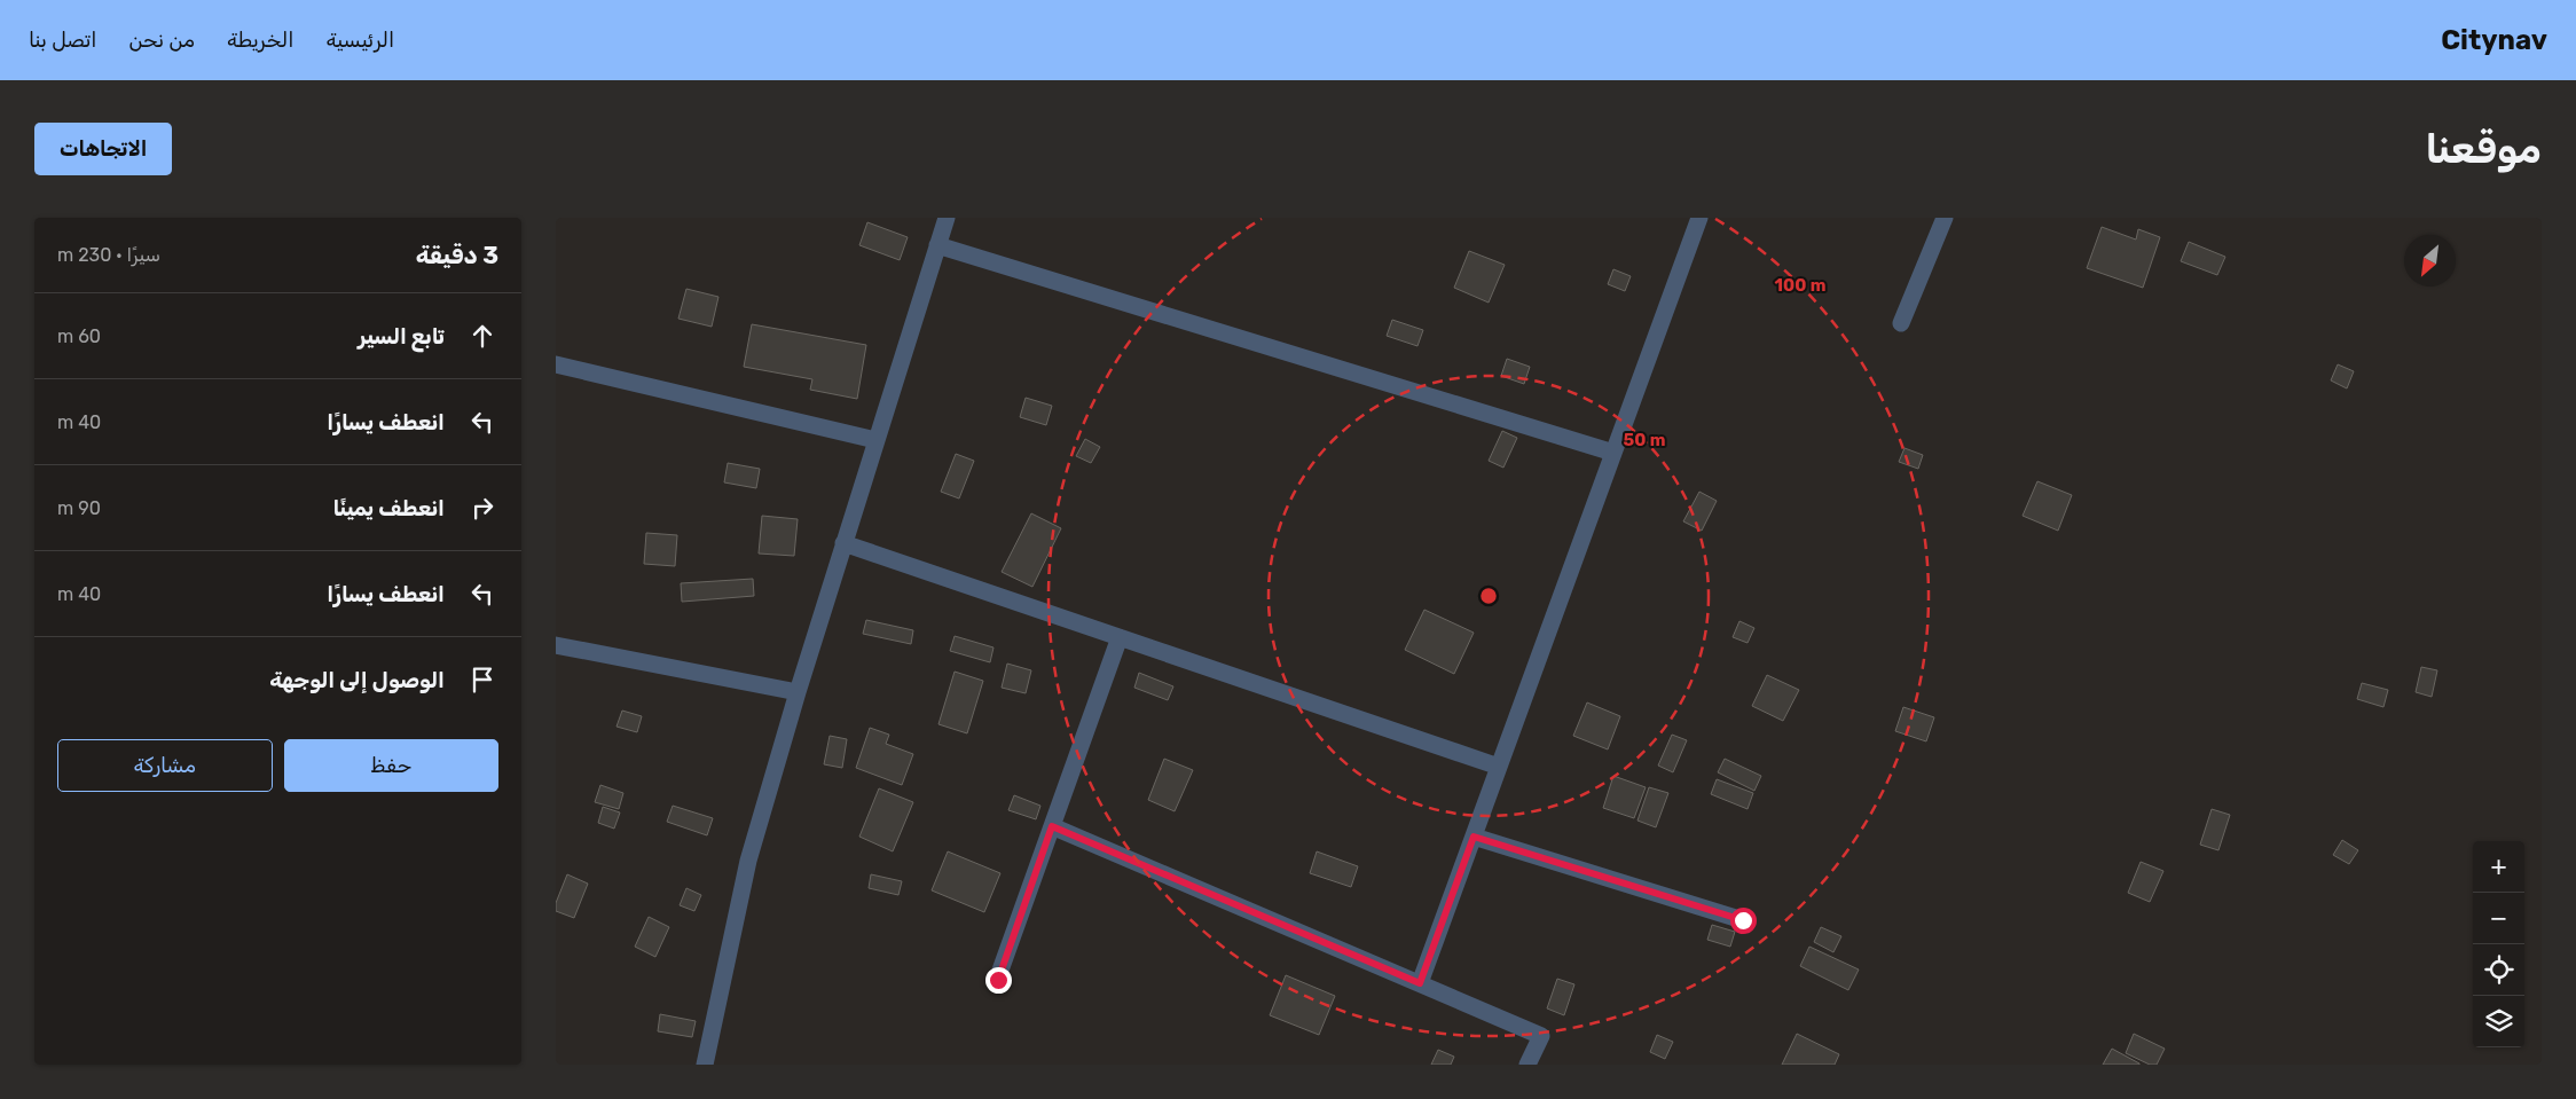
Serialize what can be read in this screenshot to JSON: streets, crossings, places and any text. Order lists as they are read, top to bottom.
{
  "north": "bottom left",
  "page": {
    "header": "Citynav",
    "nav": [
      "الرئيسية",
      "الخريطة",
      "من نحن",
      "اتصل بنا"
    ],
    "buttons": [
      "الاتجاهات",
      ["حفظ", "مشاركة"]
    ],
    "title": "موقعنا",
    "heading": ["3 دقيقة", "سيرًا · 230 m"],
    "list": [
      ["تابع السير", "60 m"],
      ["انعطف يسارًا", "40 m"],
      ["انعطف يمينًا", "90 m"],
      ["انعطف يسارًا", "40 m"],
      "الوصول إلى الوجهة"
    ],
    "map_buttons": ["+", "−"]
  },
  "rings": ["100 m", "50 m"]
}
